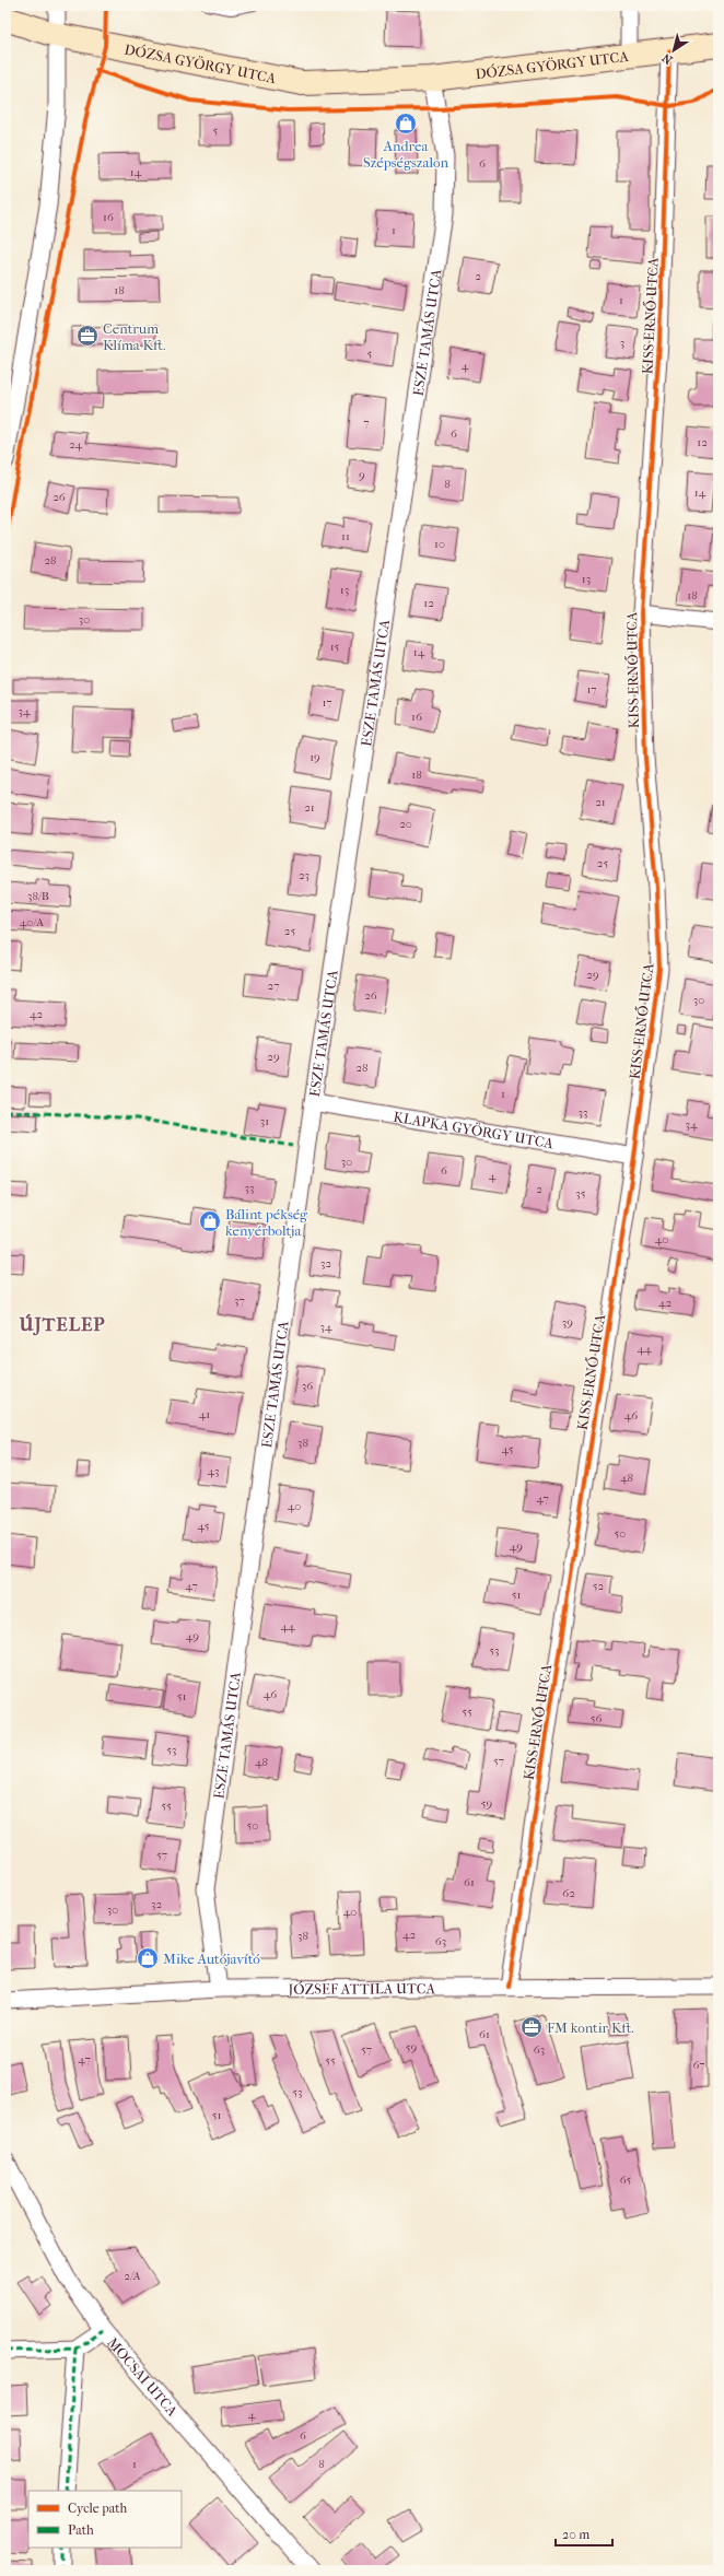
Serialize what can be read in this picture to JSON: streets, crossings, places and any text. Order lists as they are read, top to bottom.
{
  "streets": {
    "main road": ["DÓZSA GYÖRGY UTCA"],
    "street": [
      "KISS ERNŐ UTCA",
      "ESZE TAMÁS UTCA",
      "KLAPKA GYÖRGY UTCA",
      "JÓZSEF ATTILA UTCA",
      "MOCSAI UTCA"
    ]
  },
  "crossings": [
    ["DÓZSA GYÖRGY UTCA", "KISS ERNŐ UTCA"],
    ["DÓZSA GYÖRGY UTCA", "ESZE TAMÁS UTCA"],
    ["KISS ERNŐ UTCA", "KLAPKA GYÖRGY UTCA"],
    ["KISS ERNŐ UTCA", "JÓZSEF ATTILA UTCA"],
    ["ESZE TAMÁS UTCA", "KLAPKA GYÖRGY UTCA"],
    ["ESZE TAMÁS UTCA", "JÓZSEF ATTILA UTCA"]
  ],
  "districts": ["ÚJTELEP"],
  "places": {
    "shop": ["Andrea Szépségszalon", "Bálint pékség kenyérboltja", "Mike Autójavító"],
    "office": ["Centrum Klíma Kft.", "FM kontir Kft."]
  },
  "house_numbers": [
    "5",
    "6",
    "14",
    "16",
    "1",
    "2",
    "18",
    "1",
    "3",
    "5",
    "4",
    "7",
    "6",
    "12",
    "24",
    "9",
    "8",
    "14",
    "26",
    "11",
    "10",
    "28",
    "13",
    "13",
    "18",
    "12",
    "30",
    "15",
    "14",
    "17",
    "17",
    "34",
    "16",
    "19",
    "18",
    "21",
    "21",
    "20",
    "25",
    "23",
    "38/B",
    "40/A",
    "25",
    "29",
    "27",
    "26",
    "30",
    "42",
    "29",
    "28",
    "1",
    "33",
    "31",
    "34",
    "30",
    "6",
    "4",
    "33",
    "2",
    "35",
    "40",
    "32",
    "37",
    "42",
    "39",
    "34",
    "44",
    "36",
    "41",
    "46",
    "38",
    "45",
    "43",
    "48",
    "47",
    "40",
    "45",
    "50",
    "49",
    "47",
    "52",
    "51",
    "44",
    "49",
    "53",
    "46",
    "51",
    "55",
    "56",
    "53",
    "57",
    "48",
    "59",
    "55",
    "50",
    "57",
    "61",
    "62",
    "32",
    "30",
    "40",
    "42",
    "38",
    "63",
    "61",
    "59",
    "57",
    "63",
    "47",
    "55",
    "67",
    "53",
    "51",
    "65",
    "2/A",
    "4",
    "6",
    "1",
    "8"
  ],
  "legend": ["Cycle path", "Path"],
  "scale_bar": "20 m",
  "north": "bottom left"
}
